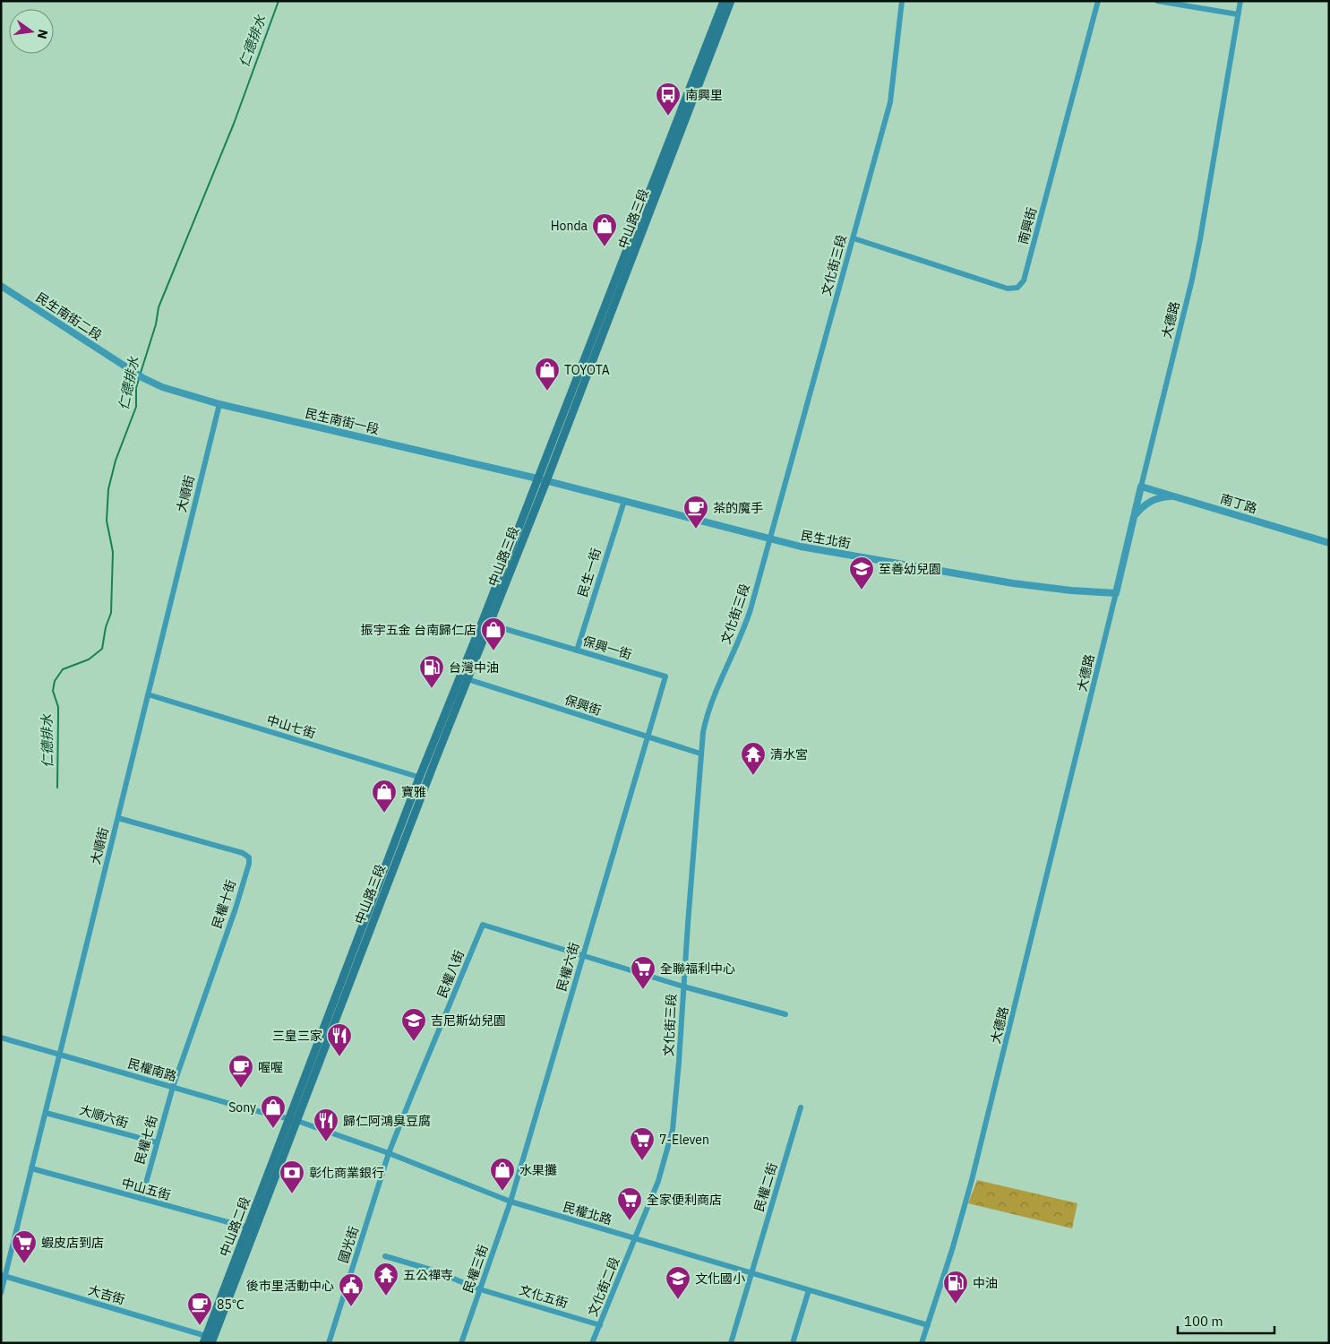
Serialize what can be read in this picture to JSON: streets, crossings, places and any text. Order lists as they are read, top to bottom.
{
  "streets": {
    "main road": ["中山路三段", "中山路二段"],
    "street": [
      "南興街",
      "文化街三段",
      "民生南街二段",
      "大德路",
      "民生南街一段",
      "大順街",
      "南丁路",
      "民生北街",
      "民生一街",
      "保興一街",
      "保興街",
      "中山七街",
      "民權十街",
      "民權六街",
      "民權八街",
      "民權南路",
      "大順六街",
      "民權七街",
      "民權二街",
      "中山五街",
      "民權北路",
      "國光街",
      "民權三街",
      "文化街二段",
      "大吉街",
      "文化五街"
    ]
  },
  "crossings": [
    ["中山路三段", "民生南街一段"],
    ["中山路三段", "民生北街"],
    ["中山路三段", "保興一街"],
    ["中山路三段", "保興街"],
    ["中山路三段", "中山七街"],
    ["中山路三段", "民權南路"],
    ["中山路三段", "民權北路"],
    ["中山路三段", "中山路二段"],
    ["南興街", "文化街三段"],
    ["文化街三段", "民生北街"],
    ["文化街三段", "保興街"],
    ["文化街三段", "民權北路"],
    ["文化街三段", "文化街二段"],
    ["民生南街二段", "民生南街一段"],
    ["大德路", "南丁路"],
    ["大德路", "民生北街"],
    ["大德路", "民權北路"],
    ["民生南街一段", "大順街"],
    ["民生南街一段", "民生北街"],
    ["大順街", "中山七街"],
    ["大順街", "民權十街"],
    ["大順街", "民權南路"],
    ["大順街", "大順六街"],
    ["大順街", "中山五街"],
    ["大順街", "大吉街"],
    ["民生北街", "民生一街"],
    ["民生一街", "保興一街"],
    ["保興一街", "保興街"],
    ["保興一街", "民權六街"],
    ["保興街", "民權六街"],
    ["民權十街", "民權南路"],
    ["民權十街", "民權七街"],
    ["民權六街", "民權八街"],
    ["民權六街", "民權北路"],
    ["民權六街", "民權三街"],
    ["民權八街", "民權北路"],
    ["民權八街", "國光街"],
    ["民權南路", "民權七街"],
    ["民權南路", "民權北路"],
    ["民權南路", "中山路二段"],
    ["大順六街", "民權七街"],
    ["民權七街", "中山五街"],
    ["民權二街", "民權北路"],
    ["中山五街", "中山路二段"],
    ["民權北路", "中山路二段"],
    ["民權北路", "國光街"],
    ["民權北路", "民權三街"],
    ["民權北路", "文化街二段"],
    ["中山路二段", "大吉街"],
    ["民權三街", "文化五街"],
    ["文化街二段", "文化五街"]
  ],
  "water": ["仁德排水"],
  "places": {
    "bus stop": ["南興里"],
    "shop": [
      "Honda",
      "TOYOTA",
      "振宇五金 台南歸仁店",
      "寶雅",
      "Sony",
      "水果攤"
    ],
    "cafe": ["茶的魔手", "喔喔", "85℃"],
    "school or university": ["至善幼兒園", "吉尼斯幼兒園", "文化國小"],
    "fuel station": ["台灣中油", "中油"],
    "temple": ["清水宮", "五公禪寺"],
    "supermarket": [
      "全聯福利中心",
      "7-Eleven",
      "全家便利商店",
      "蝦皮店到店"
    ],
    "restaurant": ["三皇三家", "歸仁阿鴻臭豆腐"],
    "bank": ["彰化商業銀行"],
    "public building": ["後市里活動中心"]
  },
  "scale_bar": "100 m",
  "north": "right"
}
